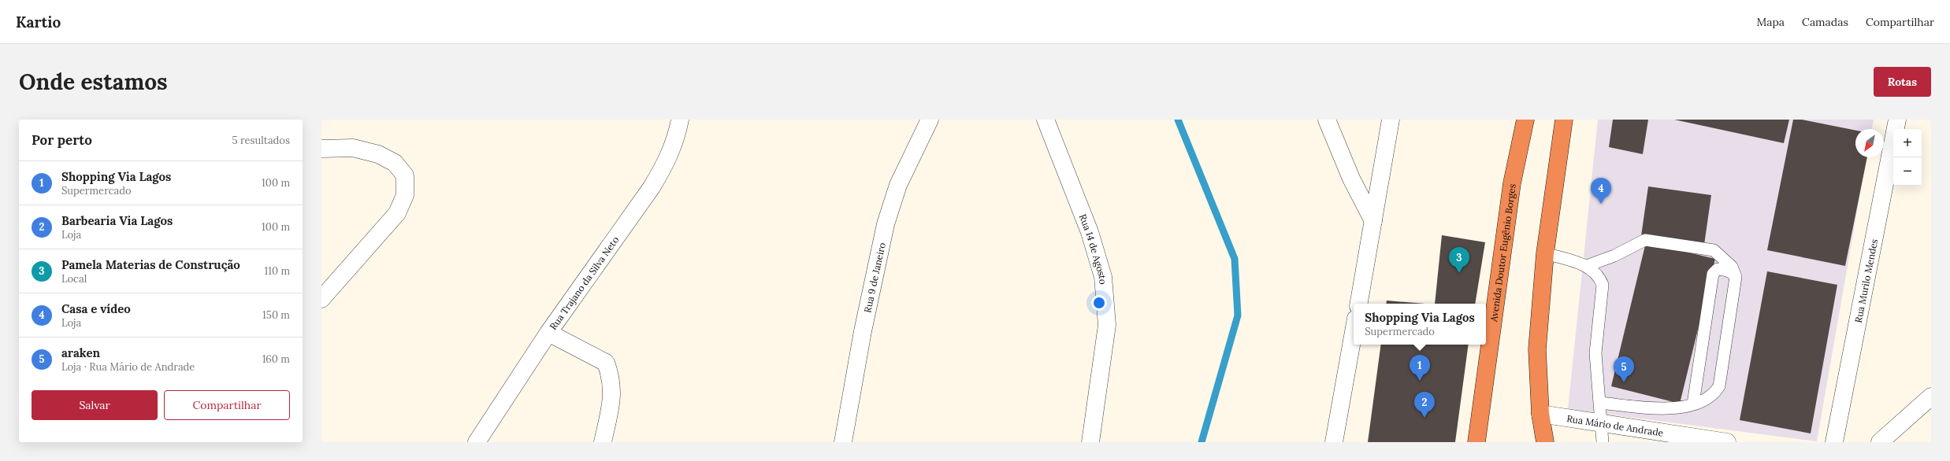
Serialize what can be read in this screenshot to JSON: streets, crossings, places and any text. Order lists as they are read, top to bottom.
{
  "streets": {
    "highway": ["Avenida Doutor Eugênio Borges"],
    "street": [
      "Rua 14 de Agosto",
      "Rua 9 de Janeiro",
      "Rua Murilo Mendes",
      "Rua Trajano da Silva Neto",
      "Rua Mário de Andrade"
    ]
  },
  "north": "bottom left",
  "page": {
    "header": "Kartio",
    "nav": ["Mapa", "Camadas", "Compartilhar"],
    "buttons": [
      "Rotas",
      ["Salvar", "Compartilhar"]
    ],
    "title": "Onde estamos",
    "heading": ["Por perto", "5 resultados"],
    "map_buttons": ["+", "−"],
    "list": [
      {
        "mark": "1",
        "name": "Shopping Via Lagos",
        "note": "Supermercado",
        "value": "100 m"
      },
      {
        "mark": "2",
        "name": "Barbearia Via Lagos",
        "note": "Loja",
        "value": "100 m"
      },
      {
        "mark": "3",
        "name": "Pamela Materias de Construção",
        "note": "Local",
        "value": "110 m"
      },
      {
        "mark": "4",
        "name": "Casa e vídeo",
        "note": "Loja",
        "value": "150 m"
      },
      {
        "mark": "5",
        "name": "araken",
        "note": "Loja · Rua Mário de Andrade",
        "value": "160 m"
      }
    ],
    "pins": [
      "4",
      "3",
      "1",
      "5",
      "2"
    ],
    "popup": ["Shopping Via Lagos", "Supermercado"]
  }
}
